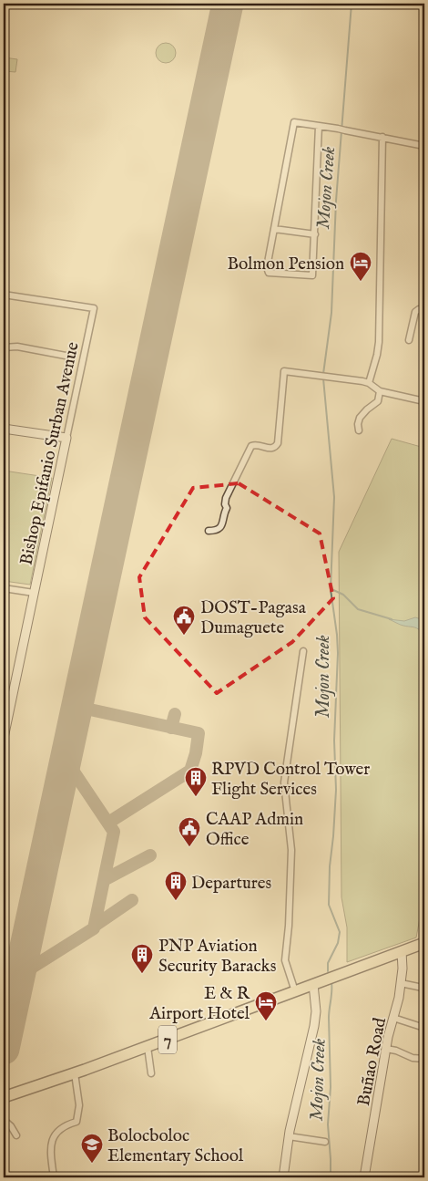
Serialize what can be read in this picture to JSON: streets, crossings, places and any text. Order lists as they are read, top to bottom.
{
  "streets": {
    "highway": ["7"],
    "street": ["Bishop Epifanio Surban Avenue", "Buñao Road"]
  },
  "crossings": [
    ["7", "Buñao Road"]
  ],
  "water": ["Mojon Creek"],
  "places": {
    "hotel": ["Bolmon Pension", "E & R Airport Hotel"],
    "public building": ["DOST-Pagasa Dumaguete", "CAAP Admin Office"],
    "building": ["RPVD Control Tower Flight Services", "Departures", "PNP Aviation Security Baracks"],
    "school or university": ["Bolocboloc Elementary School"]
  }
}
